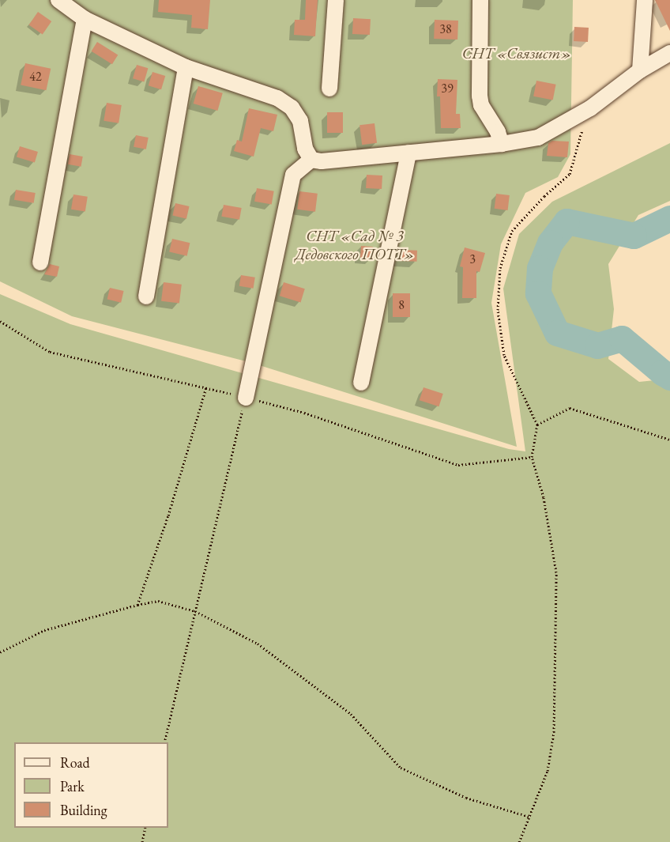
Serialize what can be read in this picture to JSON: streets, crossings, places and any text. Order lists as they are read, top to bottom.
{
  "parks": ["СНТ «Связист»", "СНТ «Сад № 3 Дедовского ПОТТ»"],
  "house_numbers": [
    "38",
    "42",
    "39",
    "3",
    "8"
  ],
  "legend": ["Road", "Park", "Building"]
}
